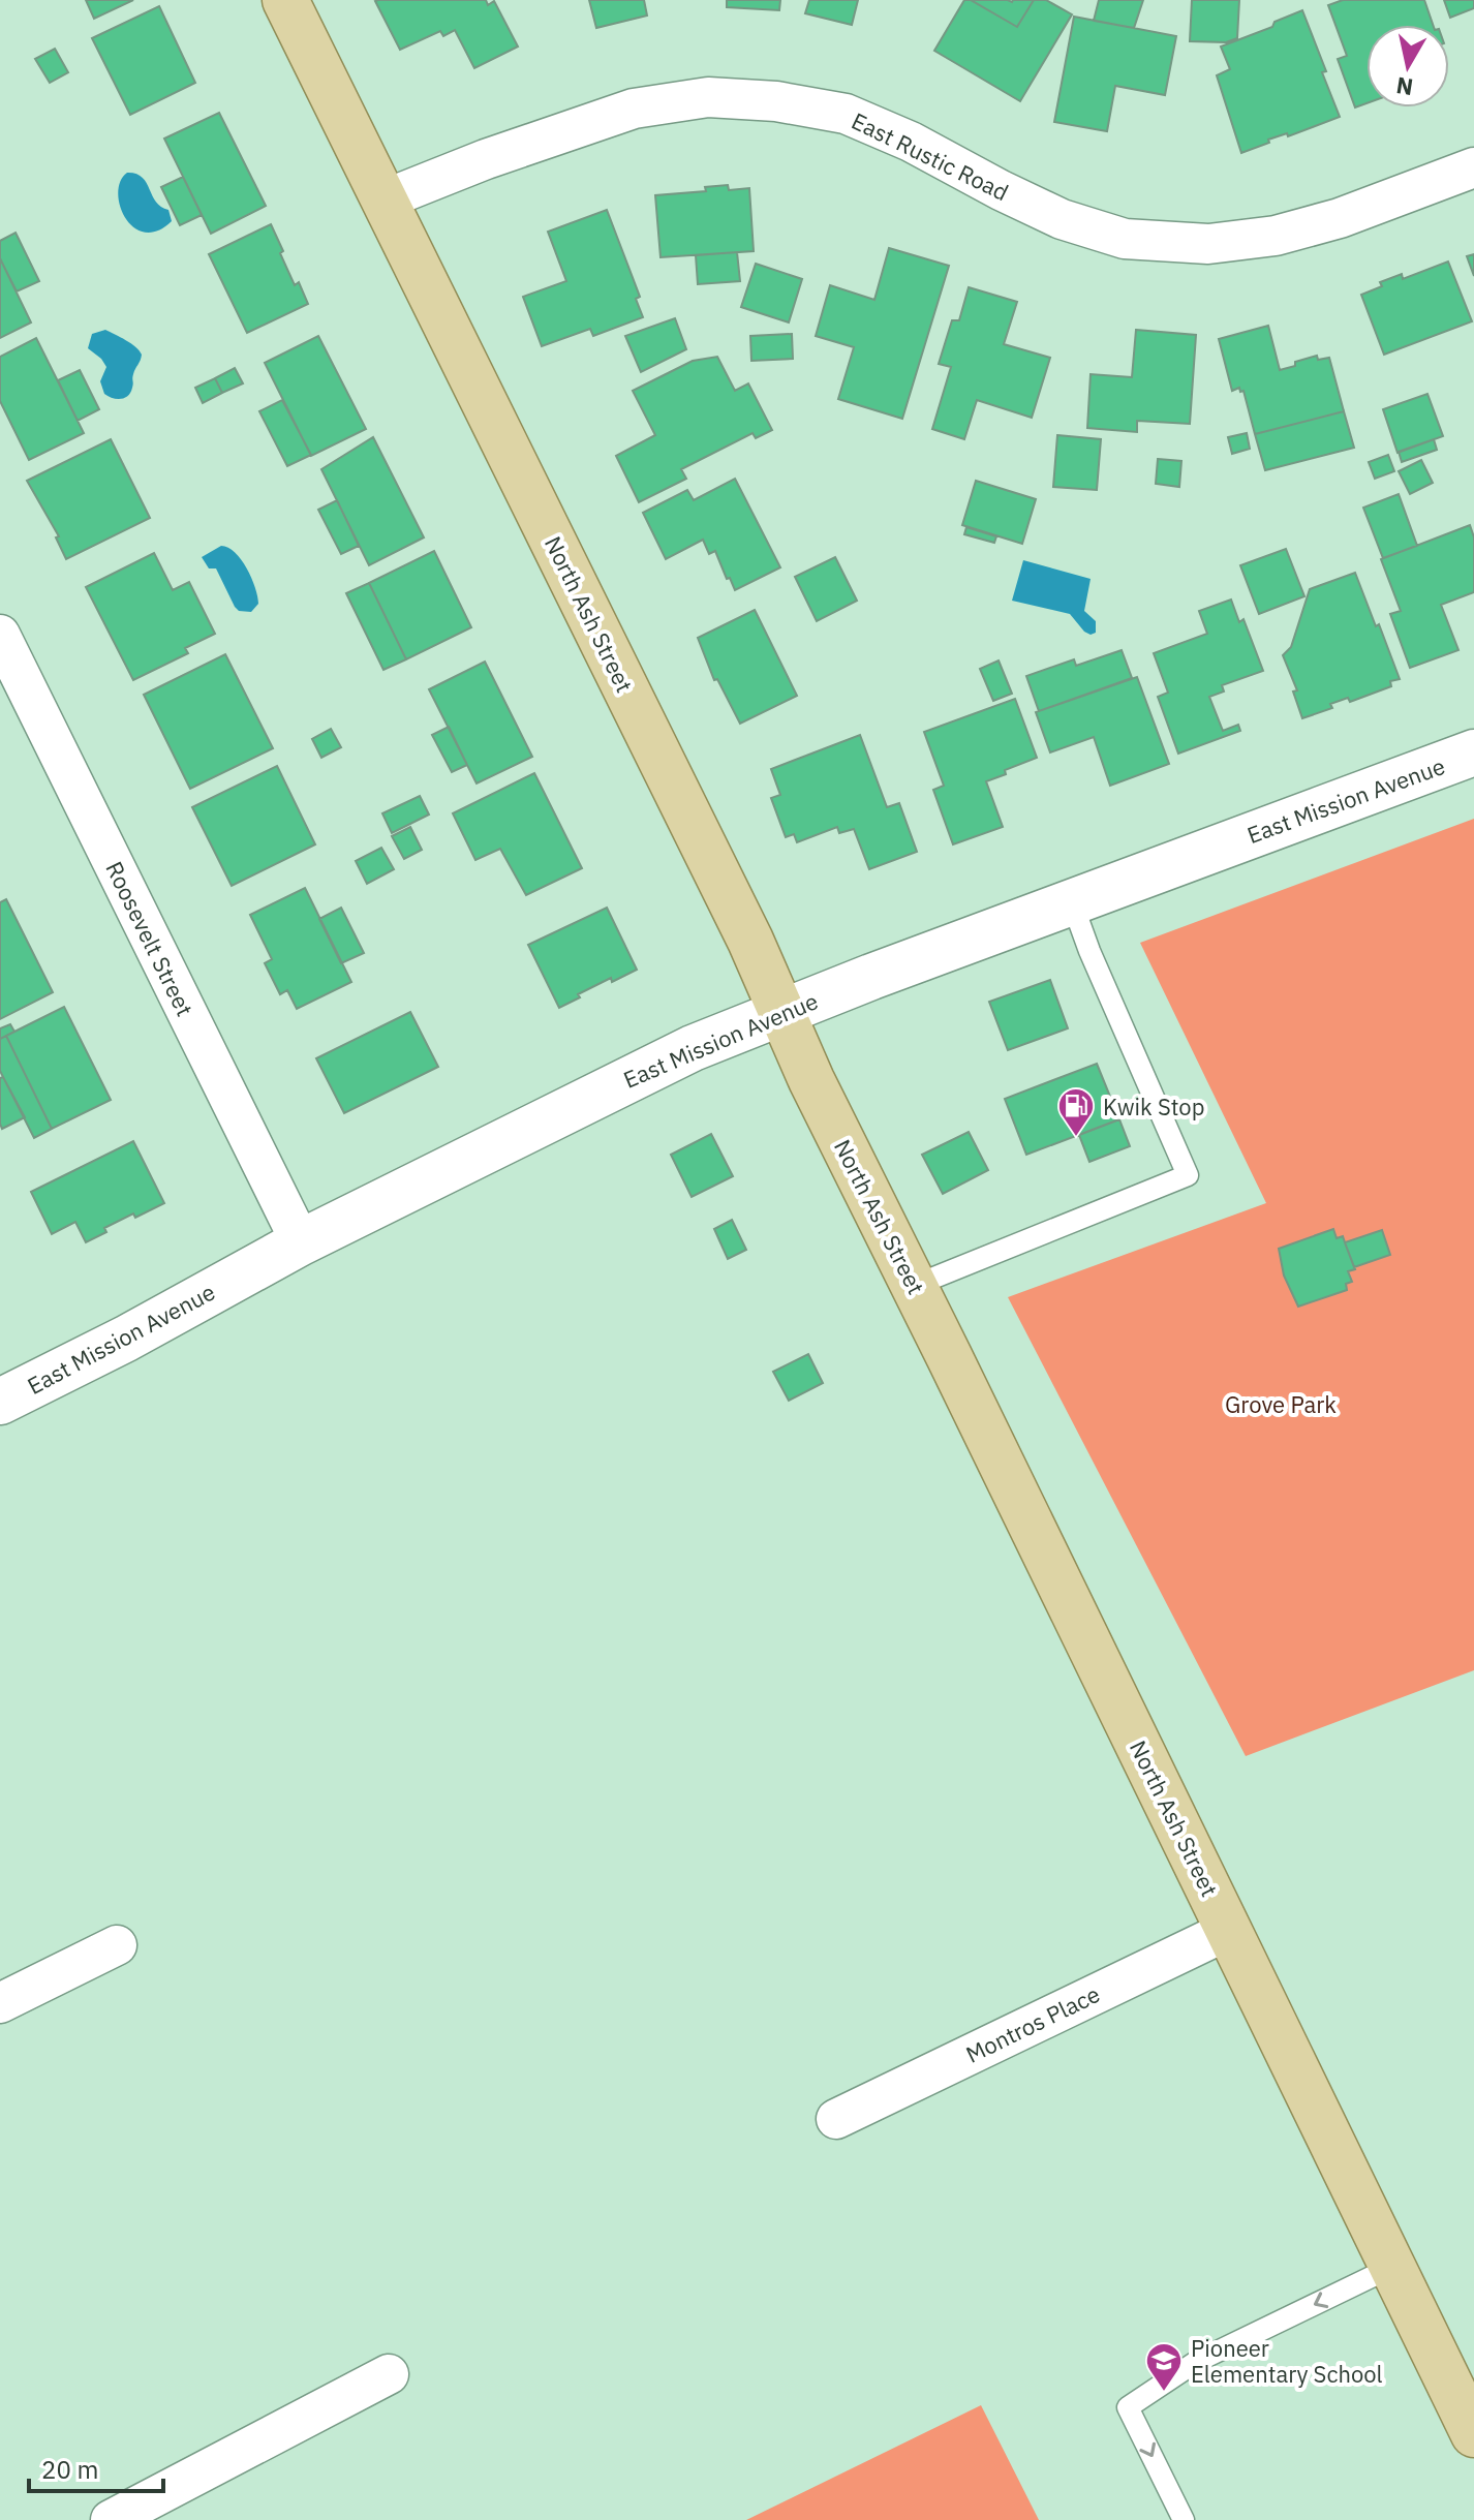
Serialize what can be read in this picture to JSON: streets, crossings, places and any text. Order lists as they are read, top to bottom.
{
  "streets": {
    "main road": ["North Ash Street", "East Mission Avenue"],
    "street": ["East Rustic Road", "Roosevelt Street", "Montros Place"]
  },
  "crossings": [
    ["East Rustic Road", "North Ash Street"],
    ["North Ash Street", "East Mission Avenue"],
    ["North Ash Street", "Montros Place"],
    ["East Mission Avenue", "Roosevelt Street"]
  ],
  "parks": ["Grove Park"],
  "places": {
    "fuel station": ["Kwik Stop"],
    "school or university": ["Pioneer Elementary School"]
  },
  "scale_bar": "20 m",
  "north": "bottom"
}
